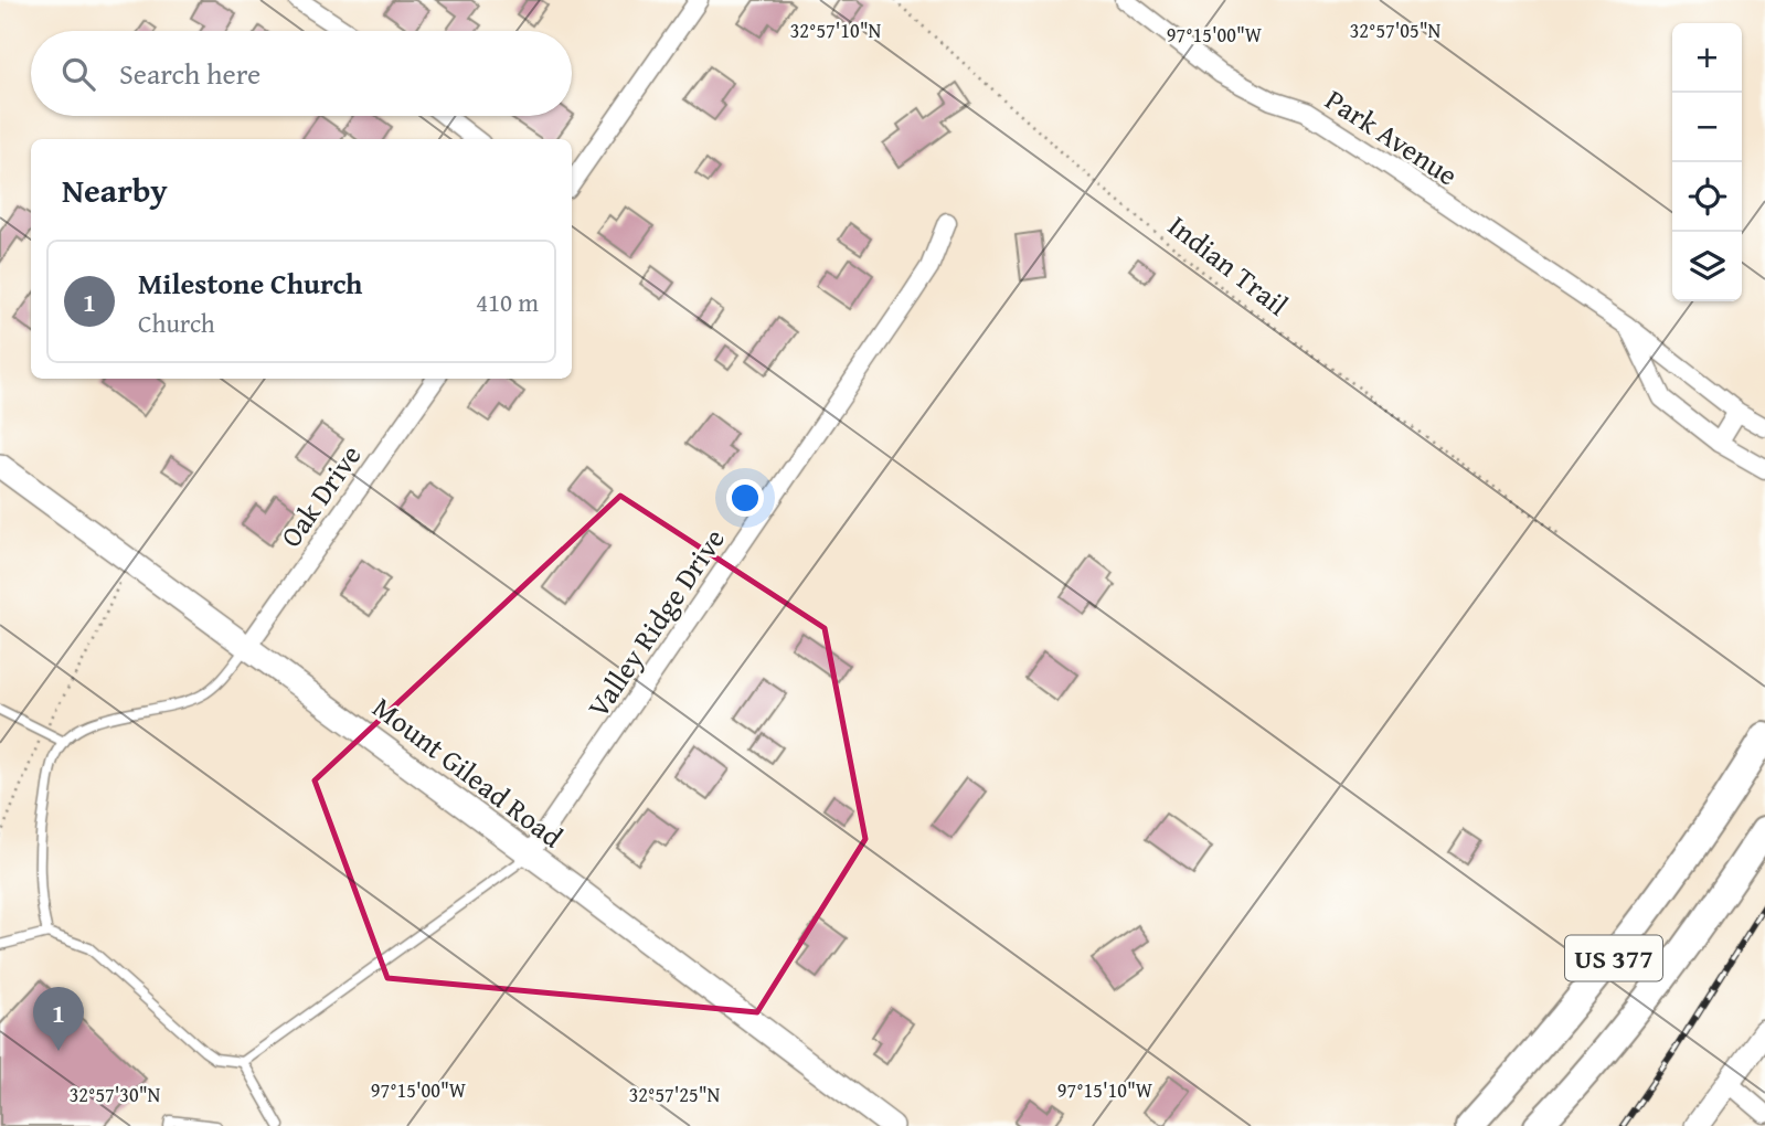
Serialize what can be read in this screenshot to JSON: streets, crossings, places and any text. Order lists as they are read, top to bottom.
{
  "streets": {
    "main road": ["Mount Gilead Road", "US 377"],
    "street": ["Park Avenue", "Oak Drive", "Valley Ridge Drive"],
    "path": ["Indian Trail"]
  },
  "crossings": [
    ["Oak Drive", "Mount Gilead Road"],
    ["Valley Ridge Drive", "Mount Gilead Road"]
  ],
  "page": {
    "map_buttons": ["+", "−"],
    "search": "Search here",
    "heading": "Nearby",
    "list": [
      {
        "mark": "1",
        "name": "Milestone Church",
        "note": "Church",
        "value": "410 m"
      }
    ],
    "pins": "1"
  },
  "coordinates": [
    "32°57'10\"N",
    "32°57'05\"N",
    "97°15'00\"W",
    "97°15'10\"W",
    "32°57'30\"N",
    "32°57'25\"N"
  ]
}
